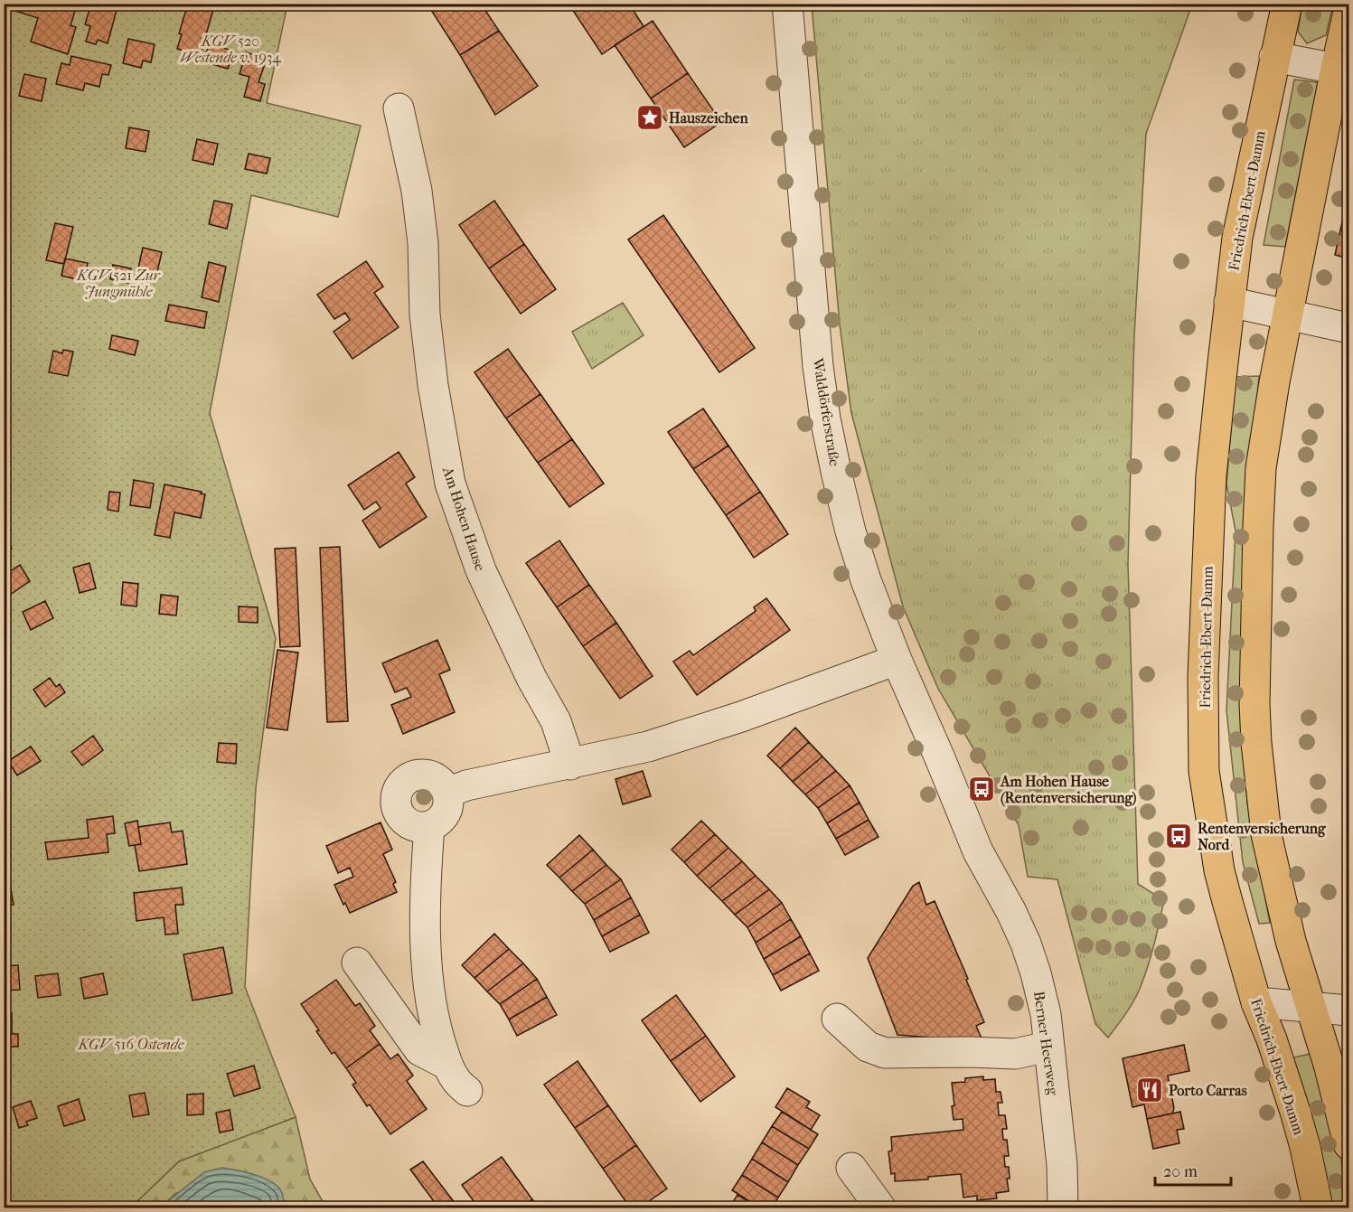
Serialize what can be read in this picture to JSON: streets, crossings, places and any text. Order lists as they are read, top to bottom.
{
  "streets": {
    "main road": ["Friedrich-Ebert-Damm"],
    "street": ["Walddörferstraße", "Am Hohen Hause", "Berner Heerweg"]
  },
  "crossings": [
    ["Walddörferstraße", "Berner Heerweg"]
  ],
  "parks": ["KGV 520 Westende v. 1934", "KGV 521 Zur Jungmühle", "KGV 516 Ostende"],
  "places": {
    "place": ["Hauszeichen"],
    "bus stop": ["Am Hohen Hause (Rentenversicherung)", "Rentenversicherung Nord"],
    "restaurant": ["Porto Carras"]
  },
  "scale_bar": "20 m"
}
